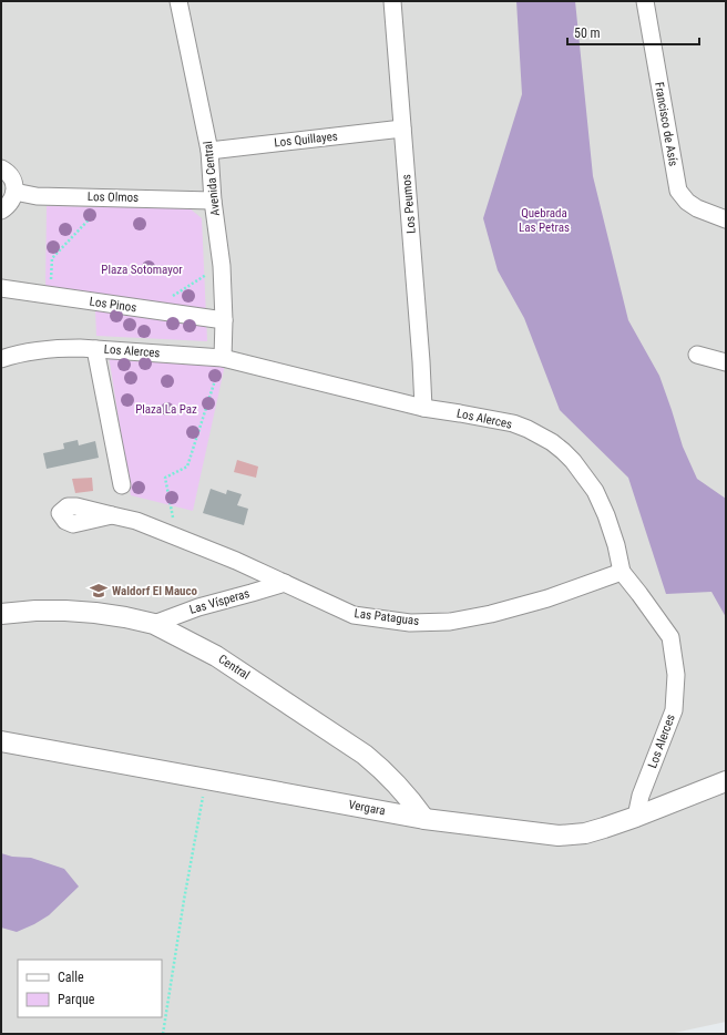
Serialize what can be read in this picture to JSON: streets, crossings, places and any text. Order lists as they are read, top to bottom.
{
  "streets": {
    "street": [
      "Francisco de Asís",
      "Los Quillayes",
      "Avenida Central",
      "Los Olmos",
      "Los Peumos",
      "Los Pinos",
      "Los Alerces",
      "Las Vísperas",
      "Las Pataguas",
      "Central",
      "Vergara"
    ]
  },
  "crossings": [
    ["Los Quillayes", "Avenida Central"],
    ["Los Quillayes", "Los Peumos"],
    ["Avenida Central", "Los Olmos"],
    ["Avenida Central", "Los Pinos"],
    ["Avenida Central", "Los Alerces"],
    ["Los Peumos", "Los Alerces"],
    ["Los Alerces", "Las Pataguas"],
    ["Los Alerces", "Vergara"],
    ["Las Vísperas", "Las Pataguas"],
    ["Las Vísperas", "Central"],
    ["Central", "Vergara"]
  ],
  "parks": ["Quebrada Las Petras", "Plaza Sotomayor", "Plaza La Paz"],
  "places": {
    "school or university": ["Waldorf El Mauco"]
  },
  "legend": ["Calle", "Parque"],
  "scale_bar": "50 m"
}
